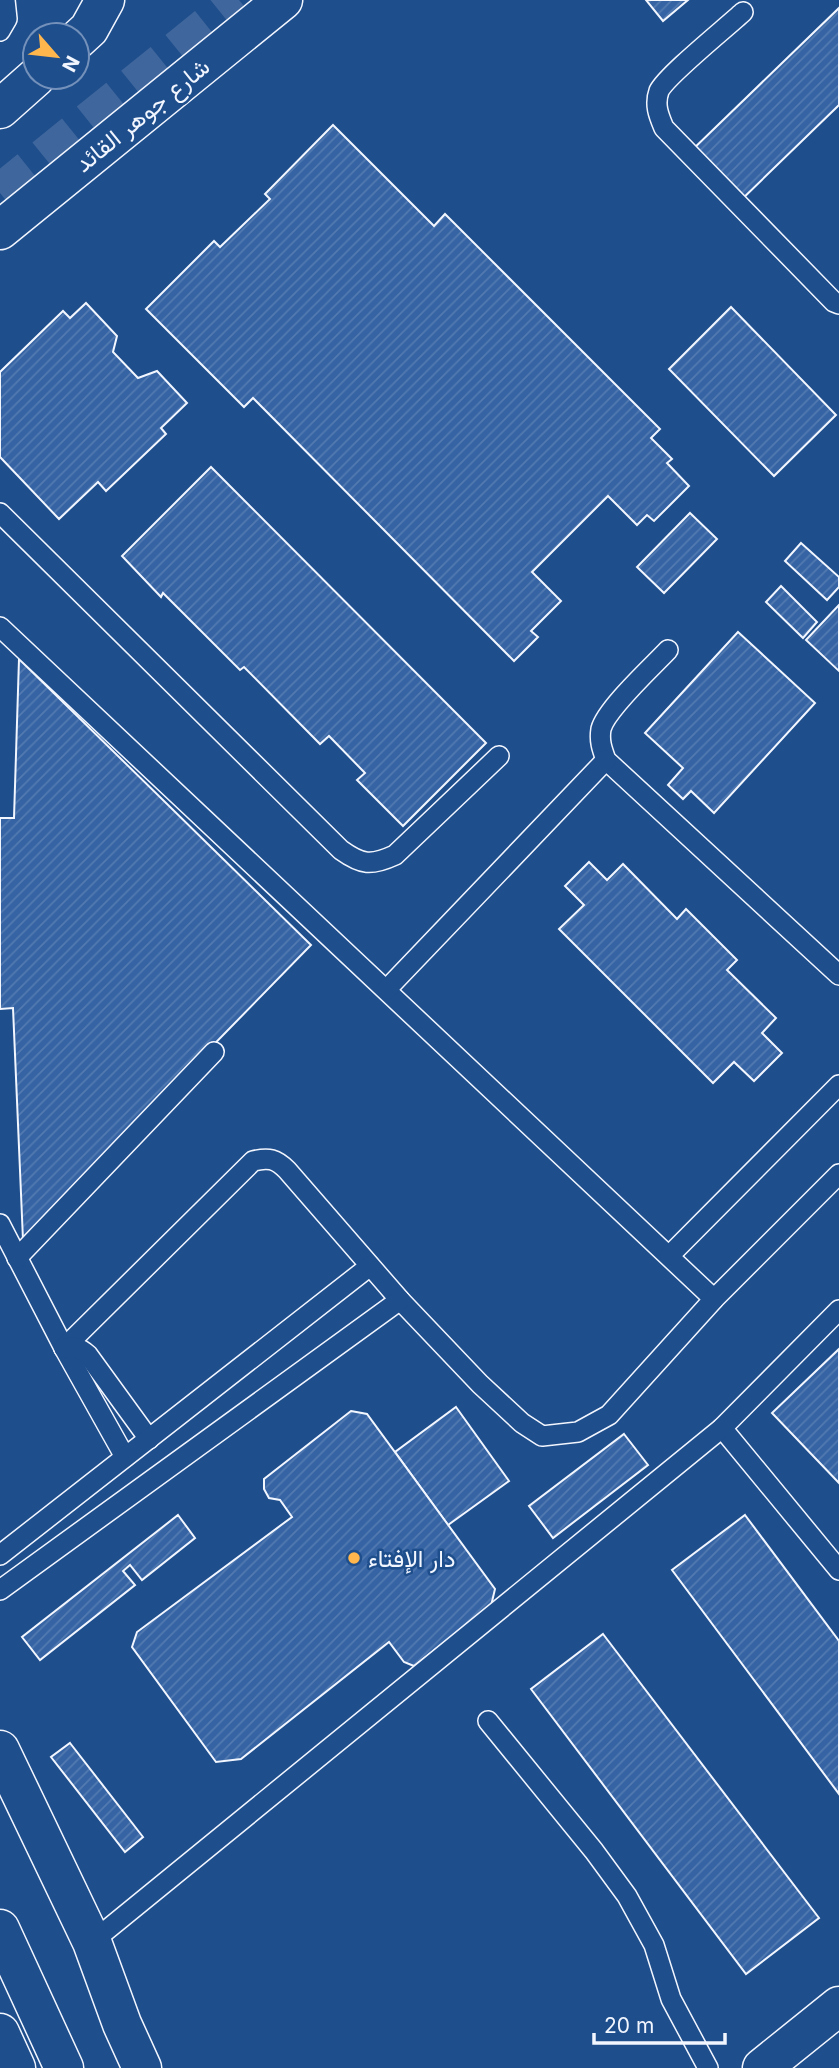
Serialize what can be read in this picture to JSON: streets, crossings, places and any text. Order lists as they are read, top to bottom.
{
  "streets": {
    "main road": ["شارع جوهر القائد"]
  },
  "places": ["دار الإفتاء"],
  "scale_bar": "20 m",
  "north": "bottom right"
}
